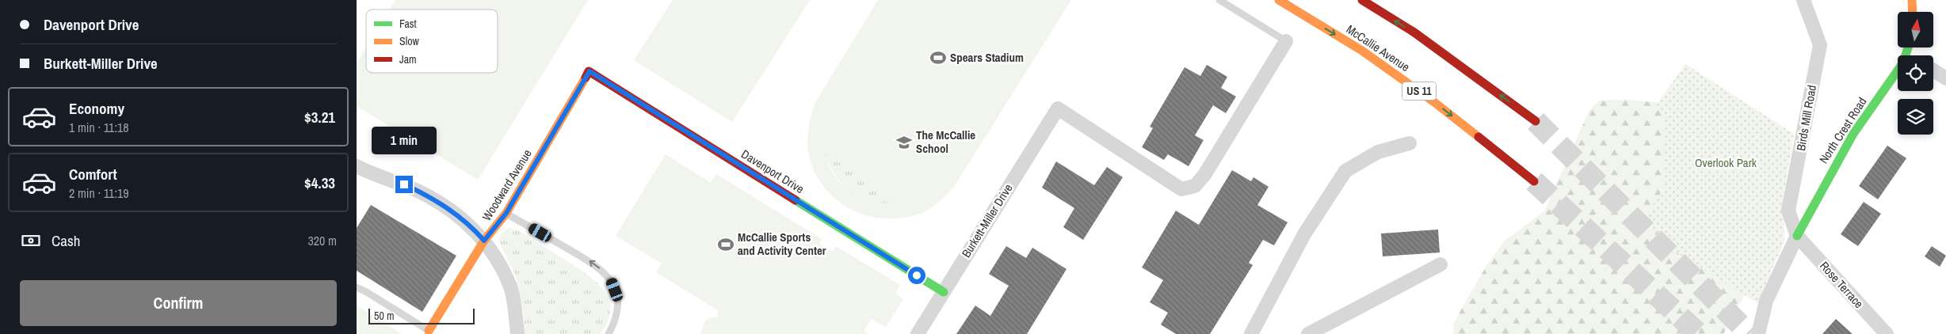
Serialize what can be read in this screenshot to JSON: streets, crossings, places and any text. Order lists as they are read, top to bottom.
{
  "streets": {
    "street": [
      "McCallie Avenue",
      "US 11",
      "Birds Mill Road",
      "North Crest Road",
      "Davenport Drive",
      "Woodward Avenue",
      "Burkett-Miller Drive",
      "Rose Terrace"
    ]
  },
  "crossings": [
    ["Birds Mill Road", "North Crest Road"],
    ["Birds Mill Road", "Rose Terrace"],
    ["North Crest Road", "Rose Terrace"],
    ["Davenport Drive", "Woodward Avenue"],
    ["Davenport Drive", "Burkett-Miller Drive"]
  ],
  "parks": ["Overlook Park"],
  "places": {
    "sports": ["Spears Stadium", "McCallie Sports and Activity Center"],
    "school or university": ["The McCallie School"]
  },
  "legend": ["Fast", "Slow", "Jam"],
  "scale_bar": "50 m",
  "north": "top",
  "page": {
    "banner": ["Davenport Drive", "Burkett-Miller Drive"],
    "list": [
      {
        "name": "Economy",
        "note": "1 min · 11:18",
        "value": "$3.21"
      },
      {
        "name": "Comfort",
        "note": "2 min · 11:19",
        "value": "$4.33"
      }
    ],
    "bubble": "1 min",
    "pay": ["Cash", "320 m"],
    "buttons": "Confirm",
    "scale": "50 m"
  }
}
